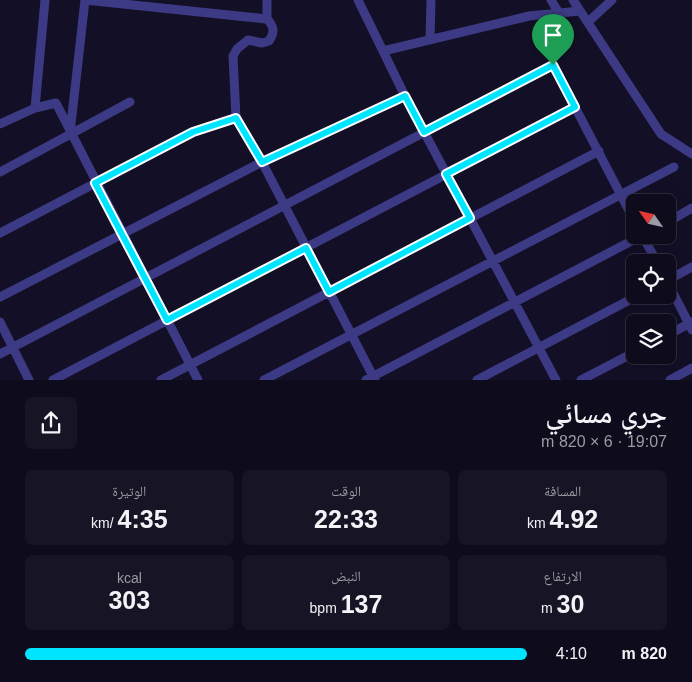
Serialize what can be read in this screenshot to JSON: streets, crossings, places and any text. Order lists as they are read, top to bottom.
{
  "north": "top left",
  "page": {
    "heading": ["جري مسائي", "19:07 · 6 × 820 m"],
    "stats": [
      ["المسافة", "4.92 km"],
      ["الوقت", "22:33"],
      ["الوتيرة", "4:35 /km"],
      ["الارتفاع", "30 m"],
      ["النبض", "137 bpm"],
      ["kcal", "303"]
    ],
    "list": [
      {
        "name": "820 m",
        "note": "4:10"
      }
    ]
  }
}
